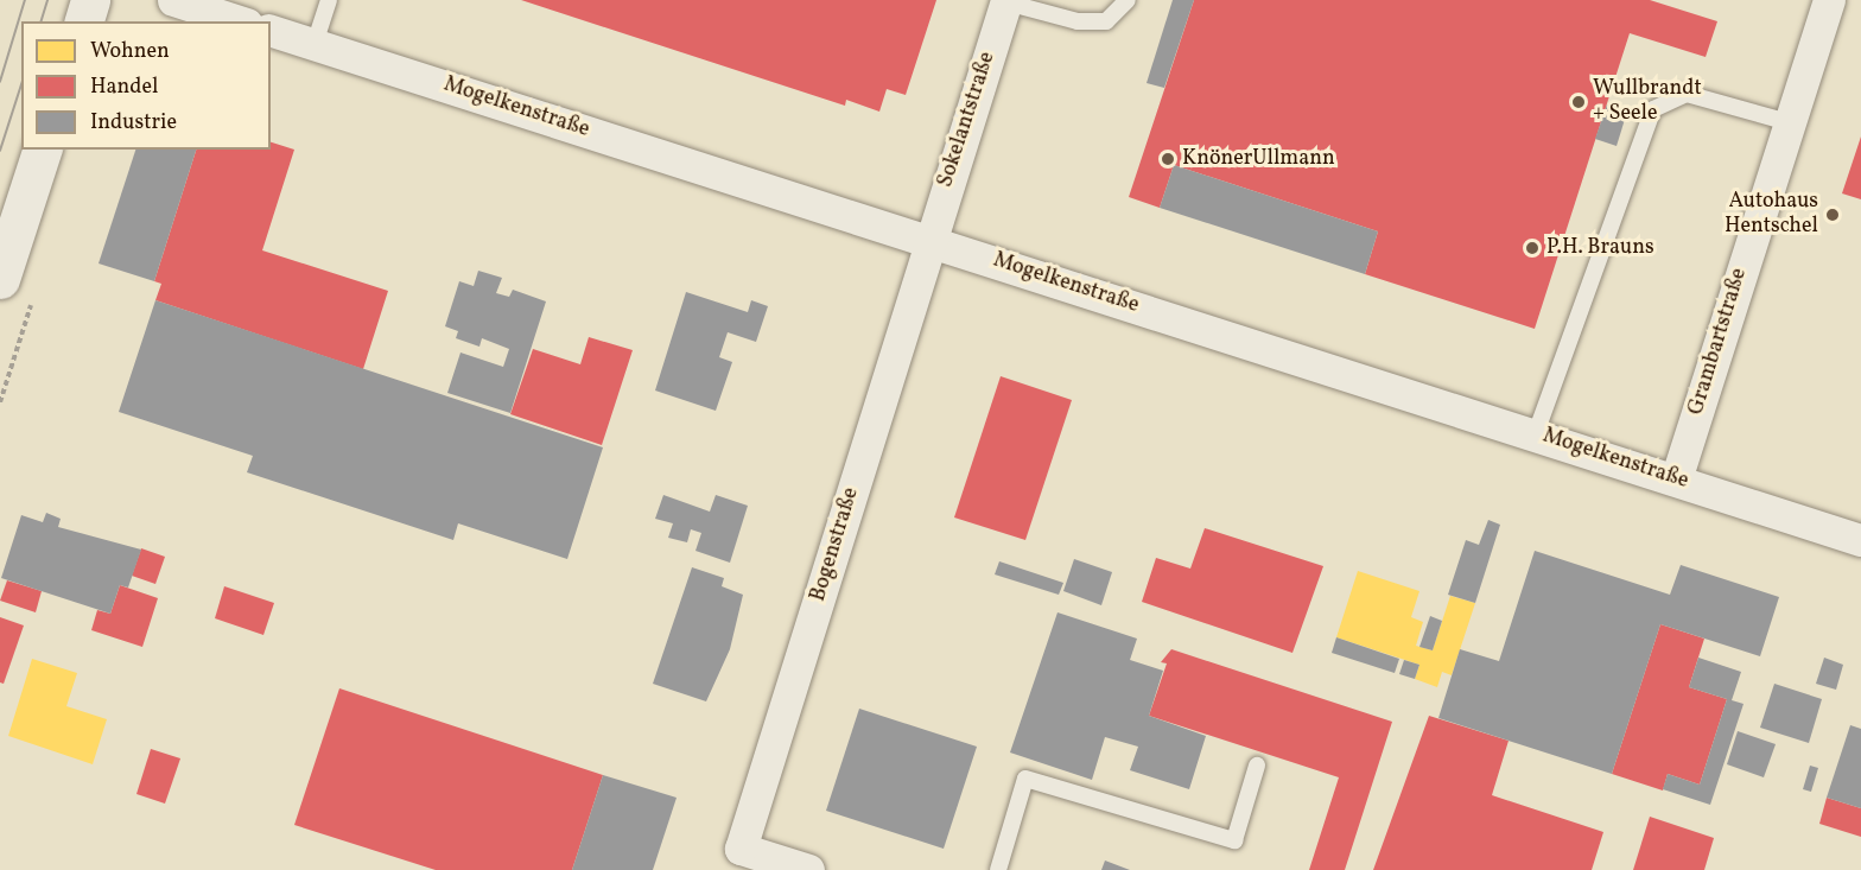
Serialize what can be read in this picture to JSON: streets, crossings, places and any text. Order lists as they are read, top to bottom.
{
  "streets": {
    "street": [
      "Mogelkenstraße",
      "Sokelantstraße",
      "Grambartstraße",
      "Bogenstraße"
    ]
  },
  "crossings": [
    ["Mogelkenstraße", "Sokelantstraße"],
    ["Mogelkenstraße", "Grambartstraße"],
    ["Mogelkenstraße", "Bogenstraße"],
    ["Sokelantstraße", "Bogenstraße"]
  ],
  "places": [
    "Wullbrandt + Seele",
    "KnönerUllmann",
    "Autohaus Hentschel",
    "P.H. Brauns"
  ],
  "legend": ["Wohnen", "Handel", "Industrie"]
}
